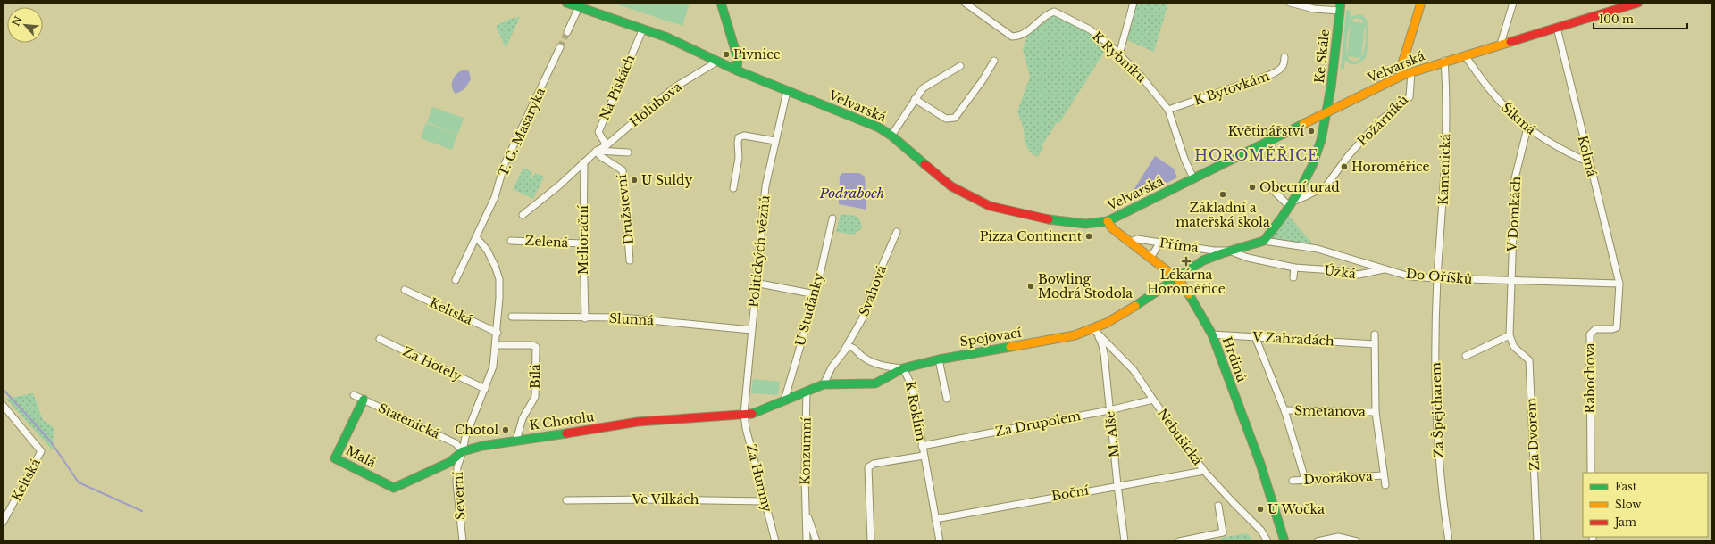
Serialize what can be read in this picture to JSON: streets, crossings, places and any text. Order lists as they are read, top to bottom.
{
  "streets": {
    "street": [
      "Ke Skále",
      "K Rybníku",
      "Velvarská",
      "Na Pískách",
      "K Bytovkám",
      "Holubova",
      "Šikmá",
      "Požárníků",
      "T. G. Masaryka",
      "Kolmá",
      "Kamenická",
      "Družstevní",
      "V Domkách",
      "Meliorační",
      "Zelená",
      "Přímá",
      "Politických vězňů",
      "Úzká",
      "Do Oříšků",
      "Svahová",
      "U Studánky",
      "Keltská",
      "Slunná",
      "Spojovací",
      "V Zahradách",
      "Hrdinů",
      "Za Hotely",
      "Bílá",
      "Rabochova",
      "Za Špejcharem",
      "K Roklím",
      "Smetanova",
      "Statenická",
      "K Chotolu",
      "Za Drupolem",
      "M. Alše",
      "Za Dvorem",
      "Nebušická",
      "Konzumní",
      "Malá",
      "Za Humny",
      "Dvořákova",
      "Boční",
      "Severní",
      "Ve Vilkách"
    ]
  },
  "crossings": [
    ["Ke Skále", "Velvarská"],
    ["Ke Skále", "Požárníků"],
    ["Ke Skále", "Do Oříšků"],
    ["Ke Skále", "Spojovací"],
    ["K Rybníku", "Velvarská"],
    ["K Rybníku", "K Bytovkám"],
    ["Velvarská", "Na Pískách"],
    ["Velvarská", "Holubova"],
    ["Velvarská", "Šikmá"],
    ["Velvarská", "Požárníků"],
    ["Velvarská", "Kolmá"],
    ["Velvarská", "Kamenická"],
    ["Velvarská", "Politických vězňů"],
    ["Velvarská", "Hrdinů"],
    ["Na Pískách", "Holubova"],
    ["Holubova", "Družstevní"],
    ["Holubova", "Meliorační"],
    ["Šikmá", "Kolmá"],
    ["Šikmá", "V Domkách"],
    ["Kolmá", "Do Oříšků"],
    ["Kolmá", "Rabochova"],
    ["Kamenická", "Do Oříšků"],
    ["Kamenická", "Za Špejcharem"],
    ["V Domkách", "Do Oříšků"],
    ["Meliorační", "Zelená"],
    ["Meliorační", "Slunná"],
    ["Přímá", "Úzká"],
    ["Přímá", "Spojovací"],
    ["Přímá", "Hrdinů"],
    ["Politických vězňů", "Slunná"],
    ["Politických vězňů", "Spojovací"],
    ["Politických vězňů", "K Chotolu"],
    ["Politických vězňů", "Za Humny"],
    ["Úzká", "Do Oříšků"],
    ["Úzká", "Spojovací"],
    ["Do Oříšků", "Spojovací"],
    ["Do Oříšků", "Rabochova"],
    ["Do Oříšků", "Za Špejcharem"],
    ["Svahová", "Spojovací"],
    ["U Studánky", "Spojovací"],
    ["Spojovací", "Hrdinů"],
    ["Spojovací", "K Roklím"],
    ["Spojovací", "K Chotolu"],
    ["Spojovací", "M. Alše"],
    ["Spojovací", "Nebušická"],
    ["Spojovací", "Konzumní"],
    ["Spojovací", "Za Humny"],
    ["V Zahradách", "Hrdinů"],
    ["Bílá", "K Chotolu"],
    ["K Roklím", "Za Drupolem"],
    ["K Roklím", "Boční"],
    ["Statenická", "K Chotolu"],
    ["Statenická", "Malá"],
    ["Statenická", "Severní"],
    ["K Chotolu", "Malá"],
    ["K Chotolu", "Za Humny"],
    ["K Chotolu", "Severní"],
    ["Za Drupolem", "M. Alše"],
    ["Za Drupolem", "Nebušická"],
    ["M. Alše", "Nebušická"],
    ["M. Alše", "Boční"],
    ["Nebušická", "Boční"],
    ["Za Humny", "Ve Vilkách"]
  ],
  "districts": ["HOROMĚŘICE"],
  "water": ["Podraboch"],
  "places": {
    "other": [
      "Pivnice",
      "Květinářství",
      "Horoměřice",
      "U Suldy",
      "Obecní urad",
      "Základní a mateřská škola",
      "Pizza Continent",
      "Bowling Modrá Stodola",
      "Chotol",
      "U Wočka"
    ],
    "health": ["Lékárna Horoměřice"]
  },
  "legend": ["Fast", "Slow", "Jam"],
  "scale_bar": "100 m",
  "north": "top left"
}
